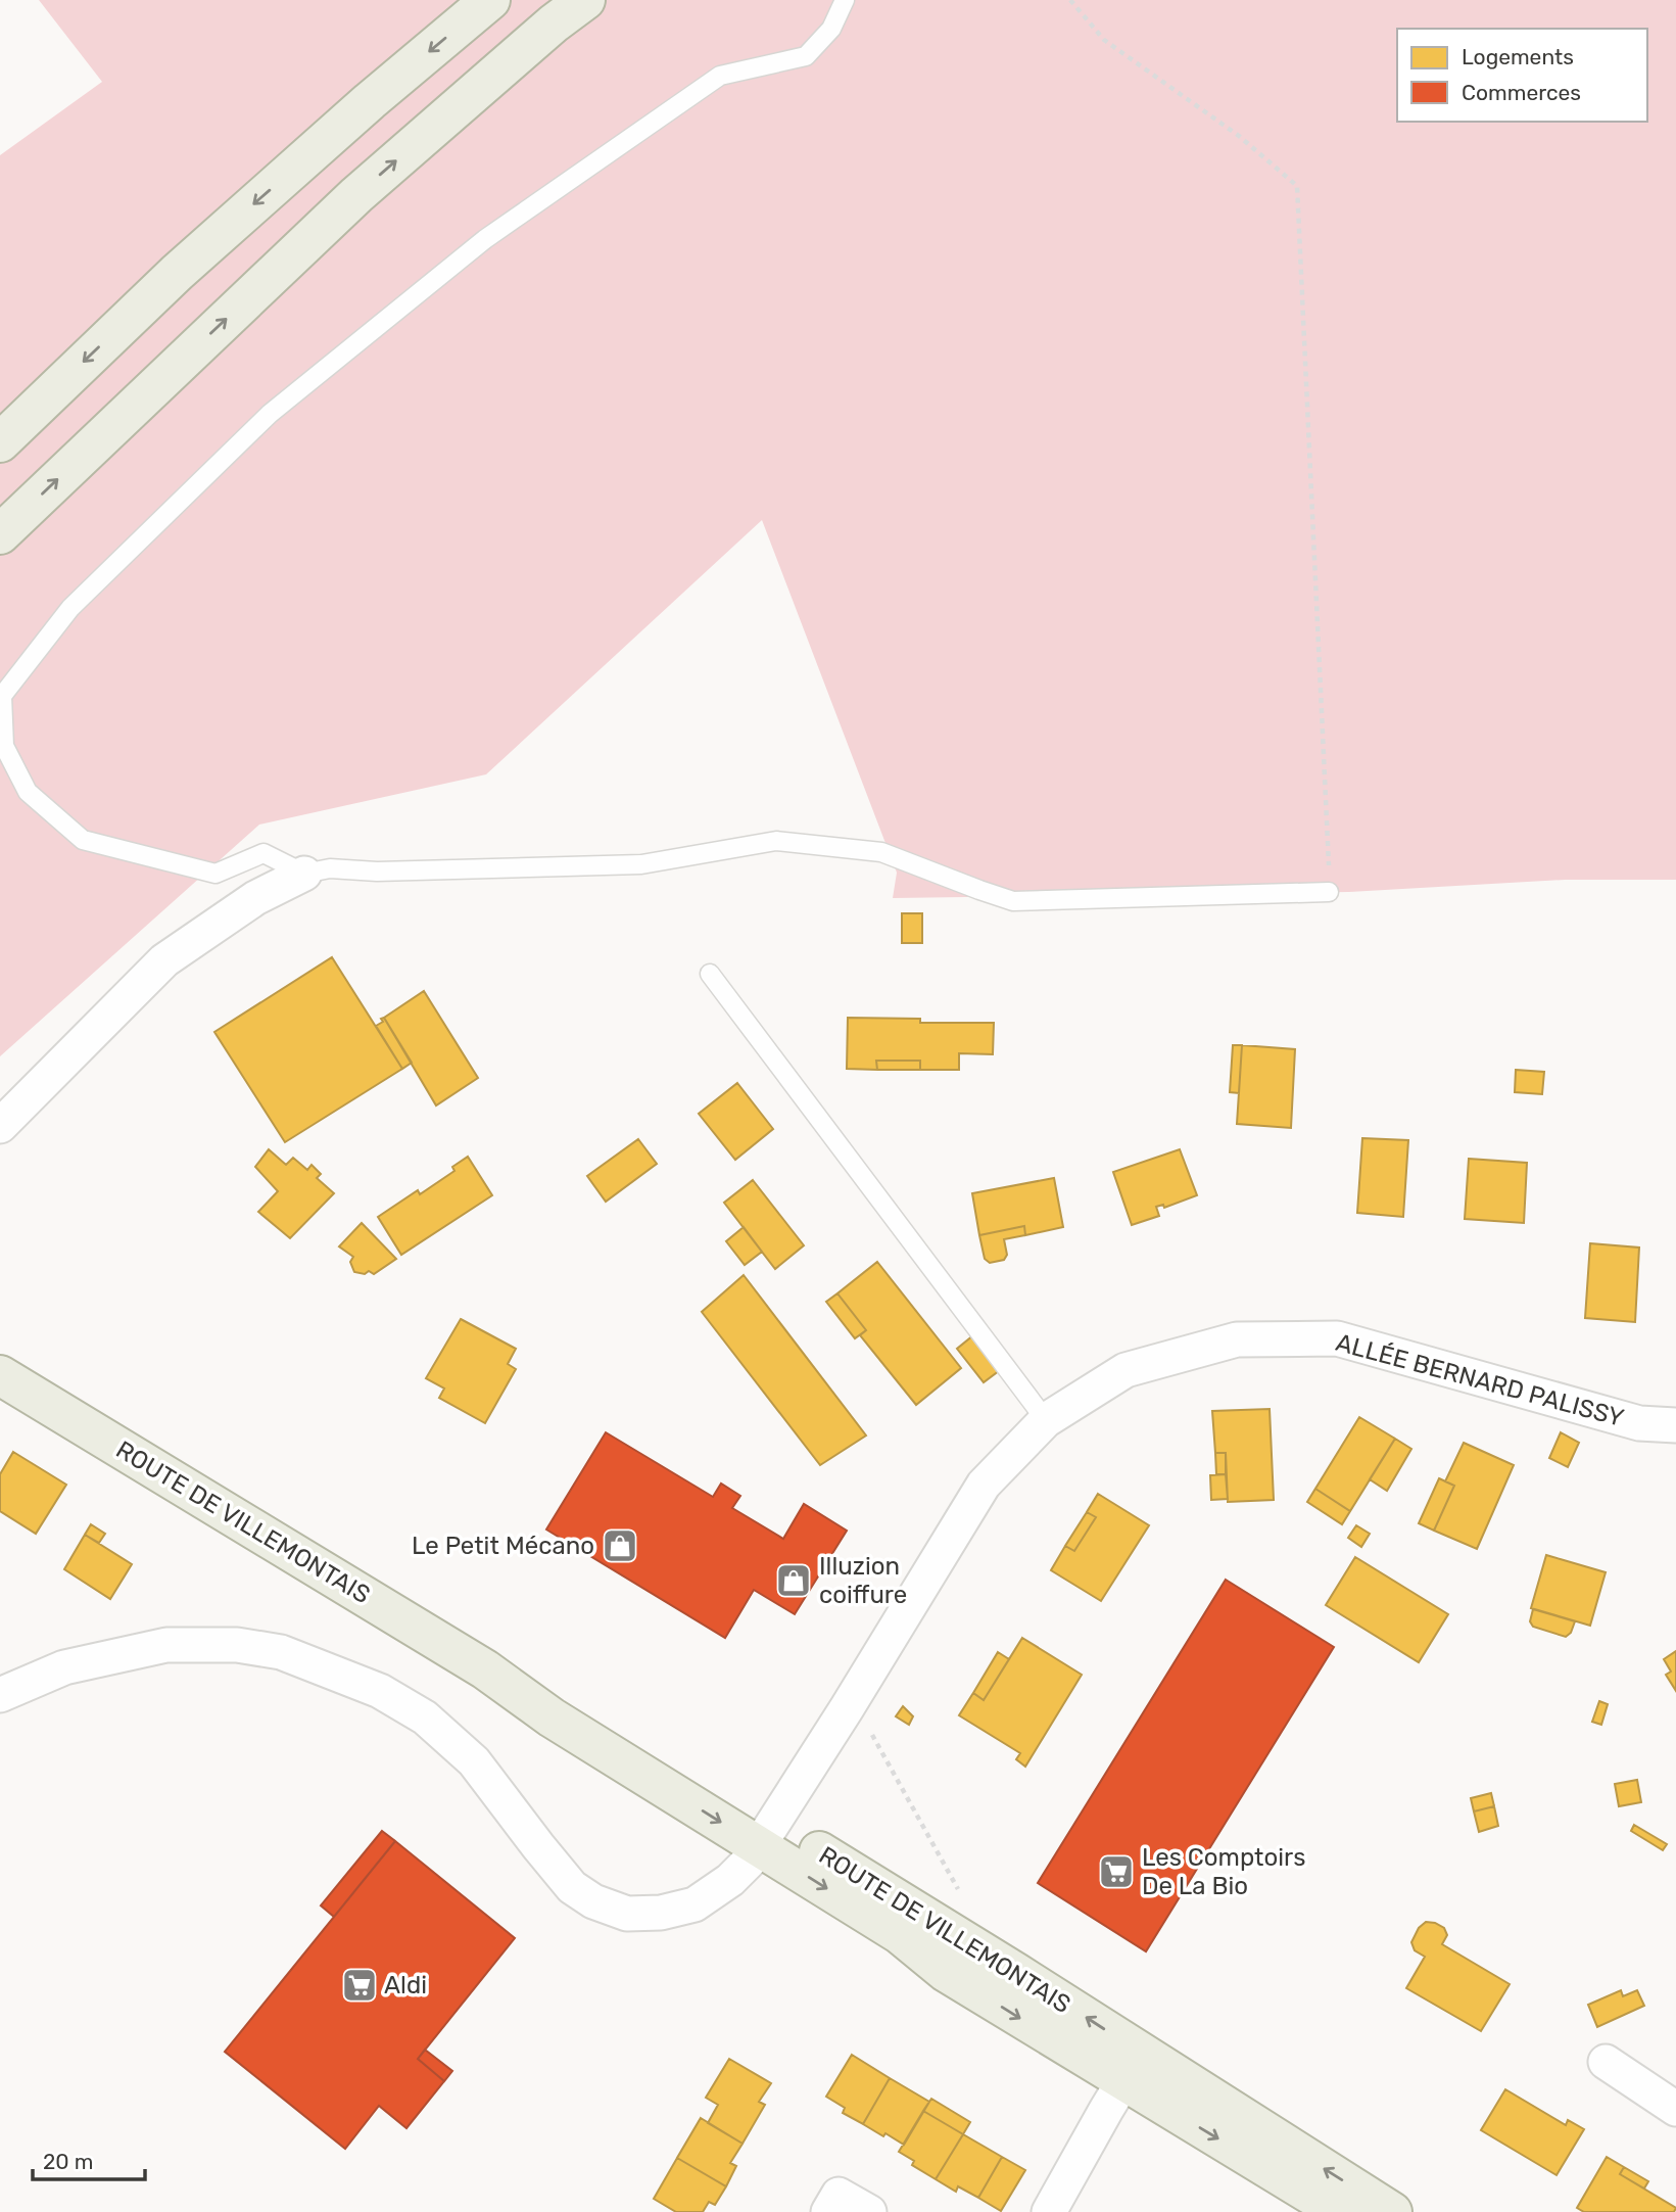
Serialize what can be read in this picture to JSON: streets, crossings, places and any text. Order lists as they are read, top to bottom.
{
  "streets": {
    "main road": ["ROUTE DE VILLEMONTAIS"],
    "street": ["ALLÉE BERNARD PALISSY"]
  },
  "crossings": [
    ["ALLÉE BERNARD PALISSY", "ROUTE DE VILLEMONTAIS"]
  ],
  "places": {
    "shop": ["Le Petit Mécano", "Illuzion coiffure"],
    "supermarket": ["Les Comptoirs De La Bio", "Aldi"]
  },
  "legend": ["Logements", "Commerces"],
  "scale_bar": "20 m"
}
